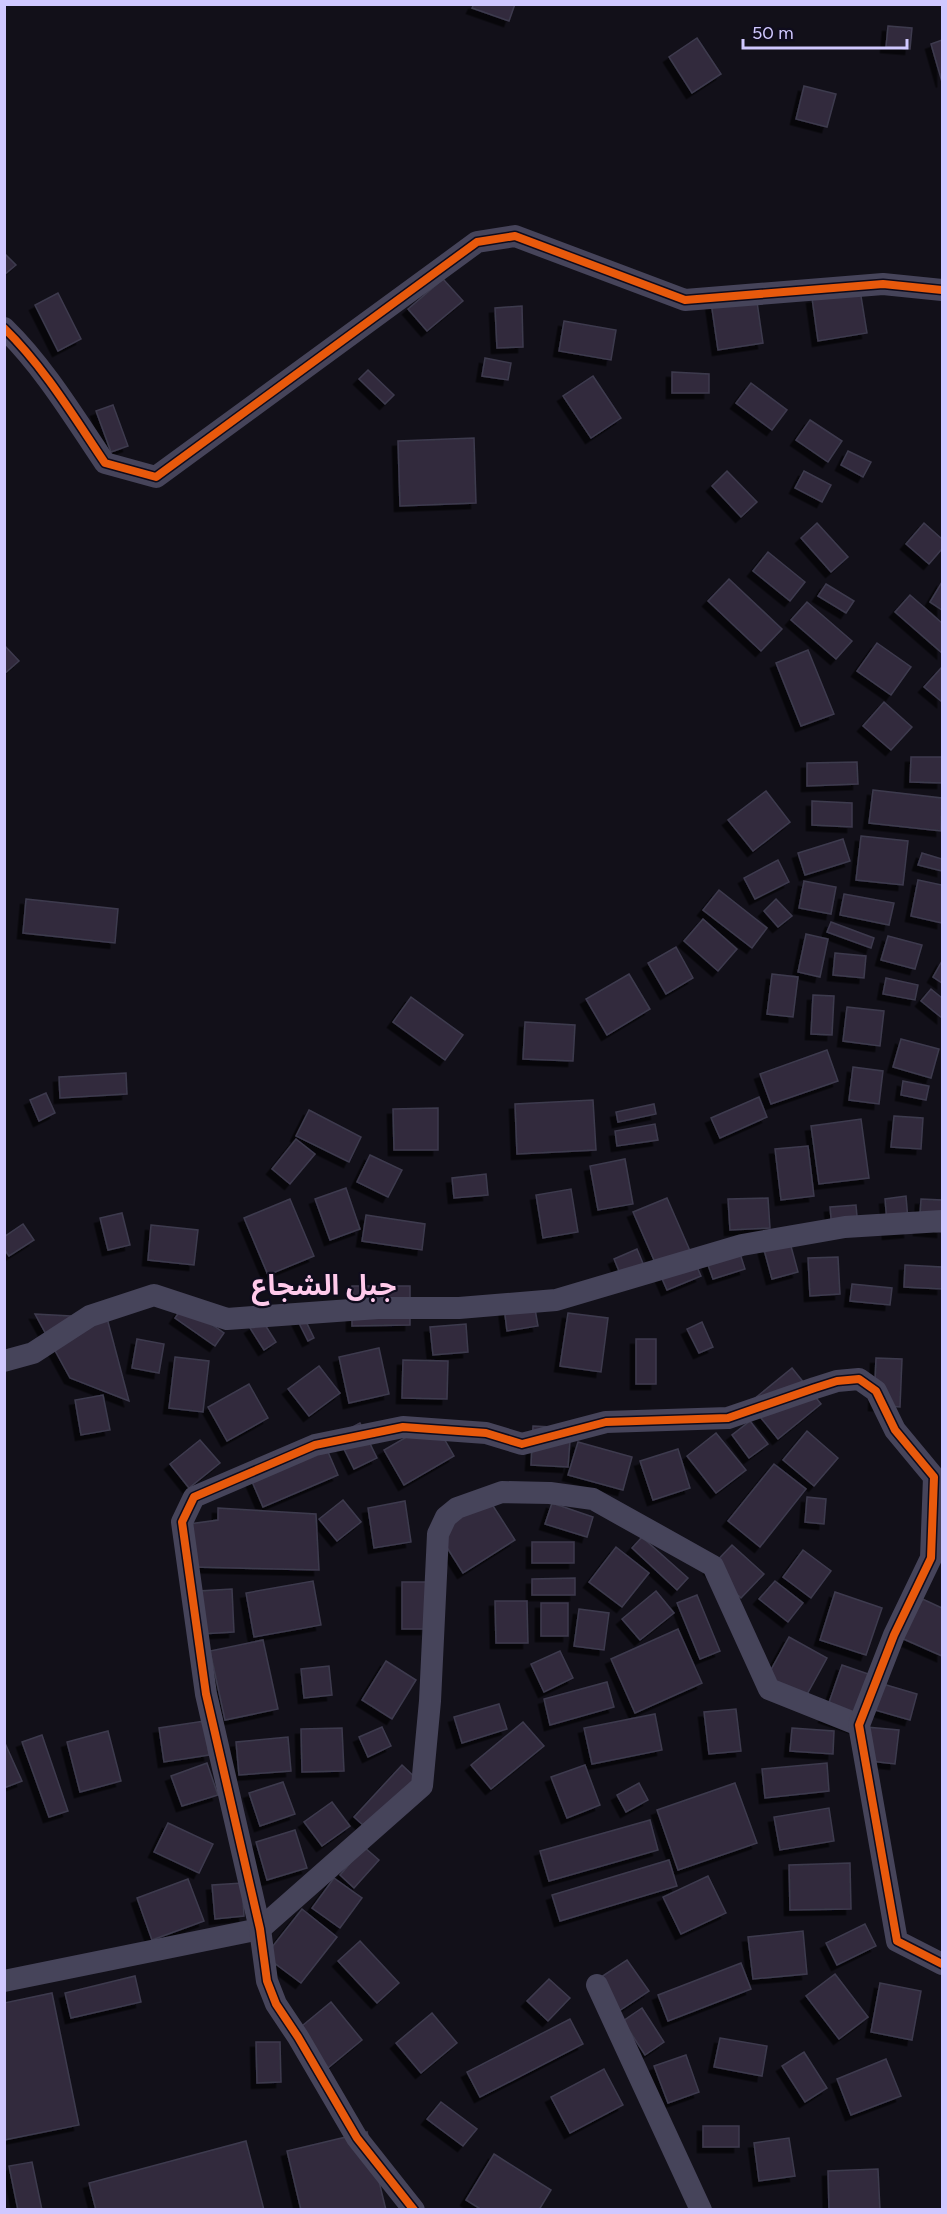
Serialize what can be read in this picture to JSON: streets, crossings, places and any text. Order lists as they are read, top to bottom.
{
  "districts": ["جبل الشجاع"],
  "scale_bar": "50 m"
}
